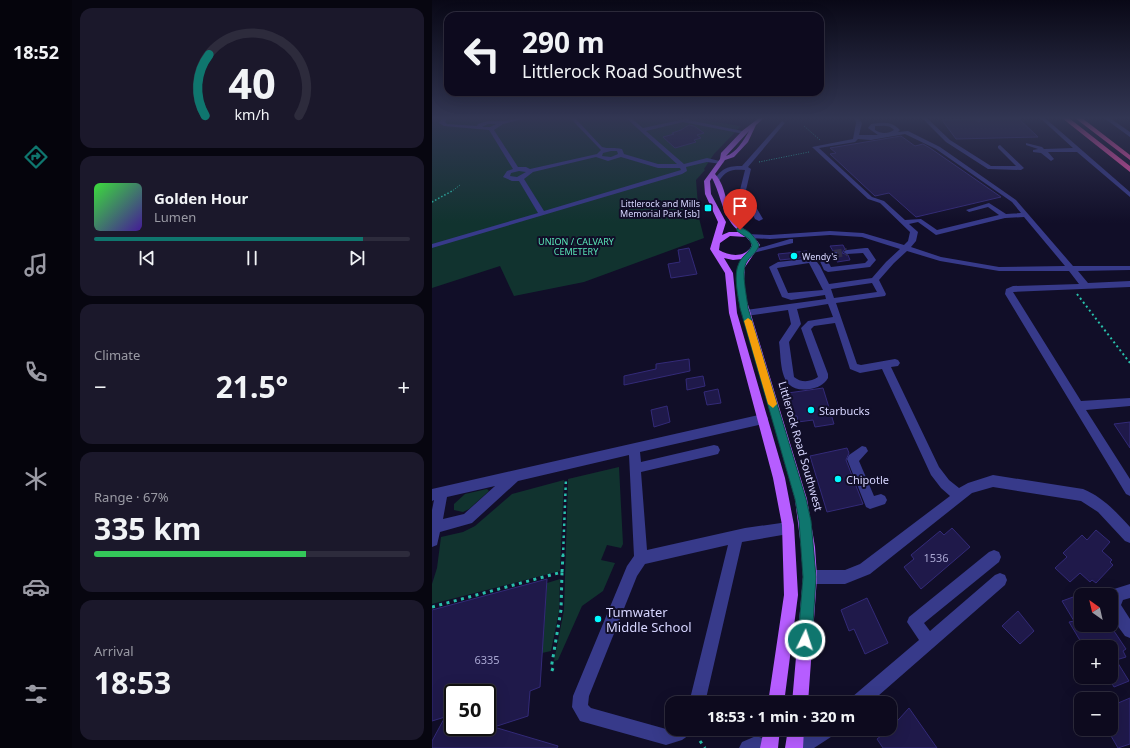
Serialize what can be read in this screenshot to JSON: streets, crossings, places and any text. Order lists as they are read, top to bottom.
{
  "streets": {
    "main road": ["Littlerock Road Southwest"]
  },
  "parks": ["UNION / CALVARY CEMETERY"],
  "places": {
    "transit": ["Littlerock and Mills Memorial Park [sb]"],
    "other": [
      "Wendy's",
      "Starbucks",
      "Chipotle",
      "Tumwater Middle School"
    ]
  },
  "house_numbers": ["1536", "6335"],
  "north": "top left",
  "page": {
    "tabs": "18:52",
    "turn": ["290 m", "Littlerock Road Southwest"],
    "song": ["Golden Hour", "Lumen"],
    "tile": [
      "Climate",
      ["Range · 67%", "335 km"],
      ["Arrival", "18:53"]
    ],
    "heat": ["−", "21.5°", "+"],
    "map_buttons": ["+", "−"],
    "limit": "50",
    "trip": "18:53 · 1 min · 320 m",
    "gauge": ["40", "km/h"]
  }
}
